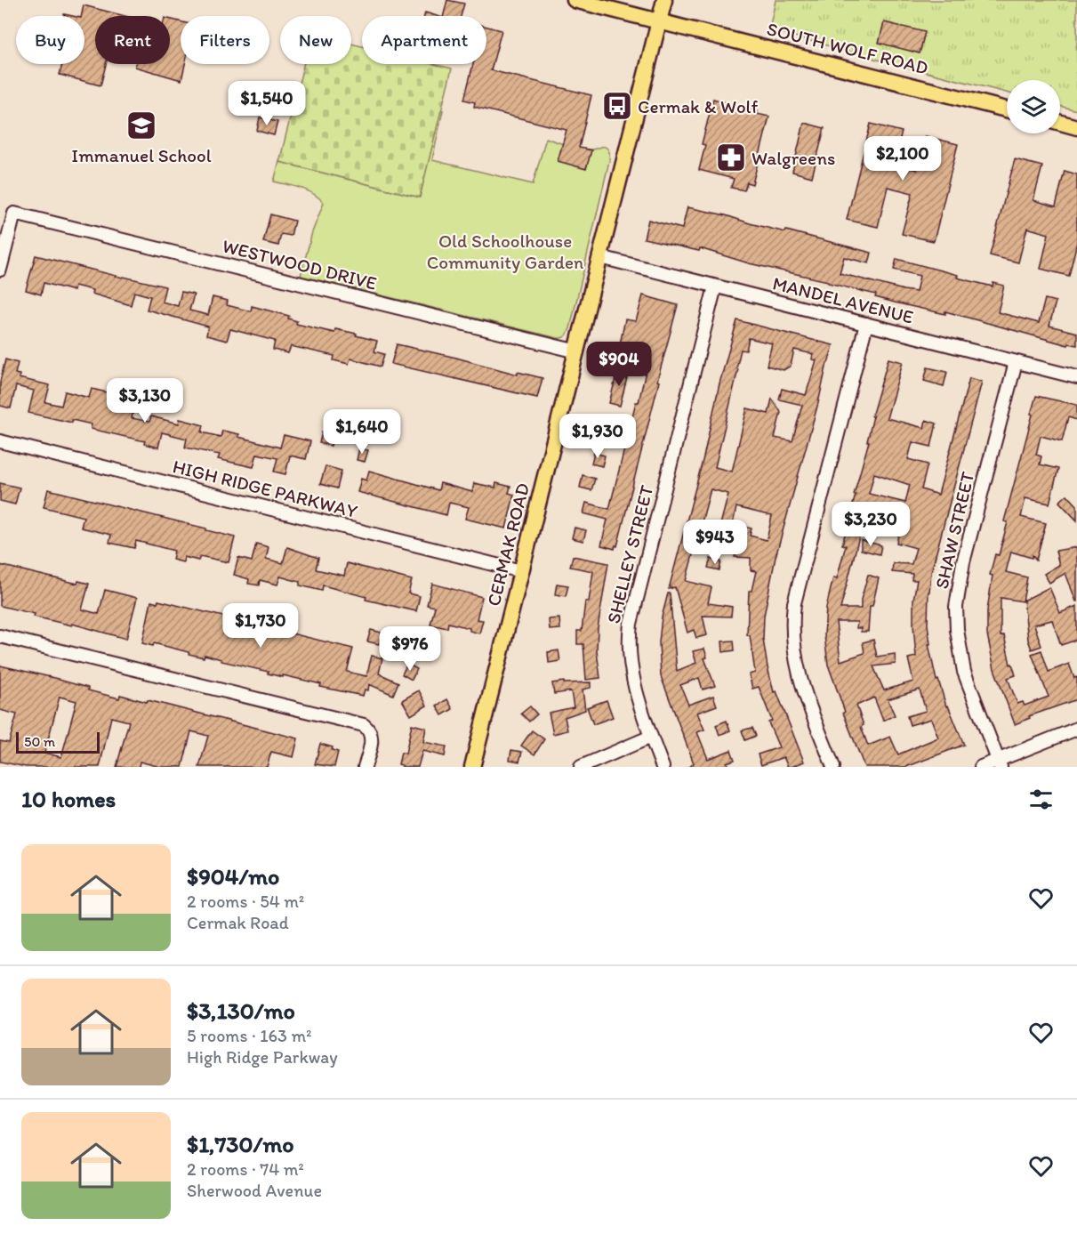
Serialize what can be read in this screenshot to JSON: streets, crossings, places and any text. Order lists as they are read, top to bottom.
{
  "streets": {
    "main road": ["SOUTH WOLF ROAD", "CERMAK ROAD"],
    "street": [
      "WESTWOOD DRIVE",
      "MANDEL AVENUE",
      "HIGH RIDGE PARKWAY",
      "SHAW STREET",
      "SHELLEY STREET"
    ]
  },
  "crossings": [
    ["SOUTH WOLF ROAD", "CERMAK ROAD"],
    ["WESTWOOD DRIVE", "CERMAK ROAD"],
    ["MANDEL AVENUE", "SHAW STREET"],
    ["MANDEL AVENUE", "CERMAK ROAD"],
    ["MANDEL AVENUE", "SHELLEY STREET"],
    ["HIGH RIDGE PARKWAY", "CERMAK ROAD"]
  ],
  "parks": ["Old Schoolhouse Community Garden"],
  "places": {
    "bus stop": ["Cermak & Wolf"],
    "school or university": ["Immanuel School"],
    "pharmacy": ["Walgreens"]
  },
  "scale_bar": "50 m",
  "page": {
    "chip": [
      "Buy",
      "Rent",
      "Filters",
      "New",
      "Apartment"
    ],
    "price": [
      "$1,540",
      "$2,100",
      "$904",
      "$3,130",
      "$1,640",
      "$1,930",
      "$3,230",
      "$943",
      "$1,730",
      "$976"
    ],
    "scale": "50 m",
    "heading": "10 homes",
    "list": [
      {
        "name": "$904/mo",
        "note": "2 rooms · 54 m² · Cermak Road"
      },
      {
        "name": "$3,130/mo",
        "note": "5 rooms · 163 m² · High Ridge Parkway"
      },
      {
        "name": "$1,730/mo",
        "note": "2 rooms · 74 m² · Sherwood Avenue"
      }
    ]
  }
}
